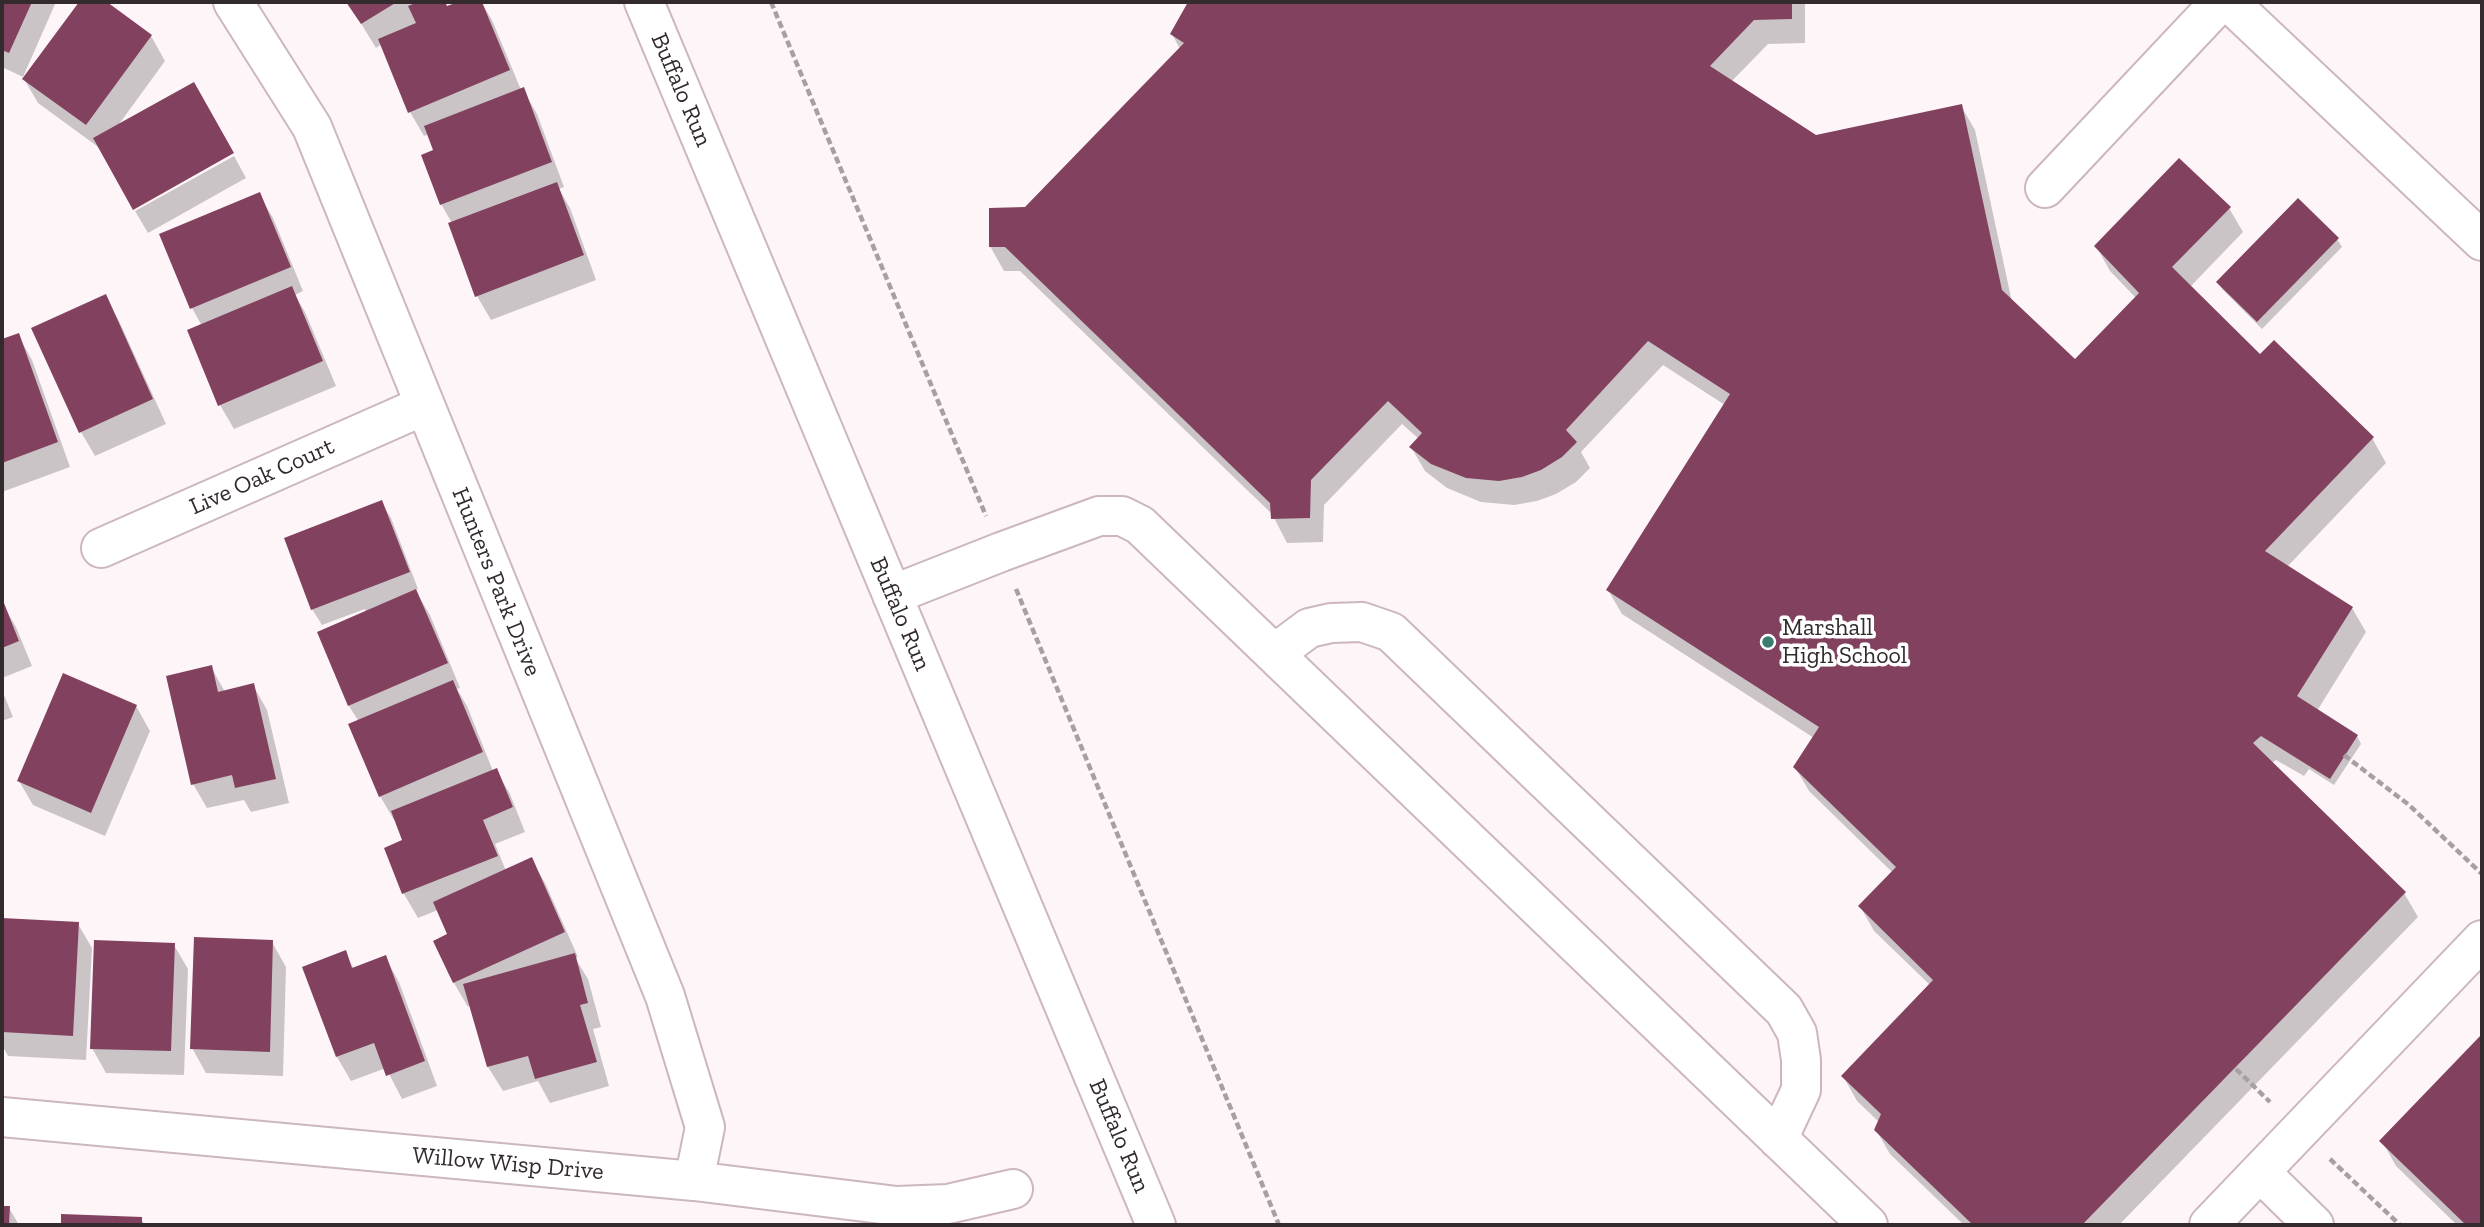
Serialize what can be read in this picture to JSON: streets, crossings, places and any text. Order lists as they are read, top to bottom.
{
  "streets": {
    "street": [
      "Buffalo Run",
      "Live Oak Court",
      "Hunters Park Drive",
      "Willow Wisp Drive"
    ]
  },
  "crossings": [
    ["Live Oak Court", "Hunters Park Drive"],
    ["Hunters Park Drive", "Willow Wisp Drive"]
  ],
  "places": ["Marshall High School"]
}
